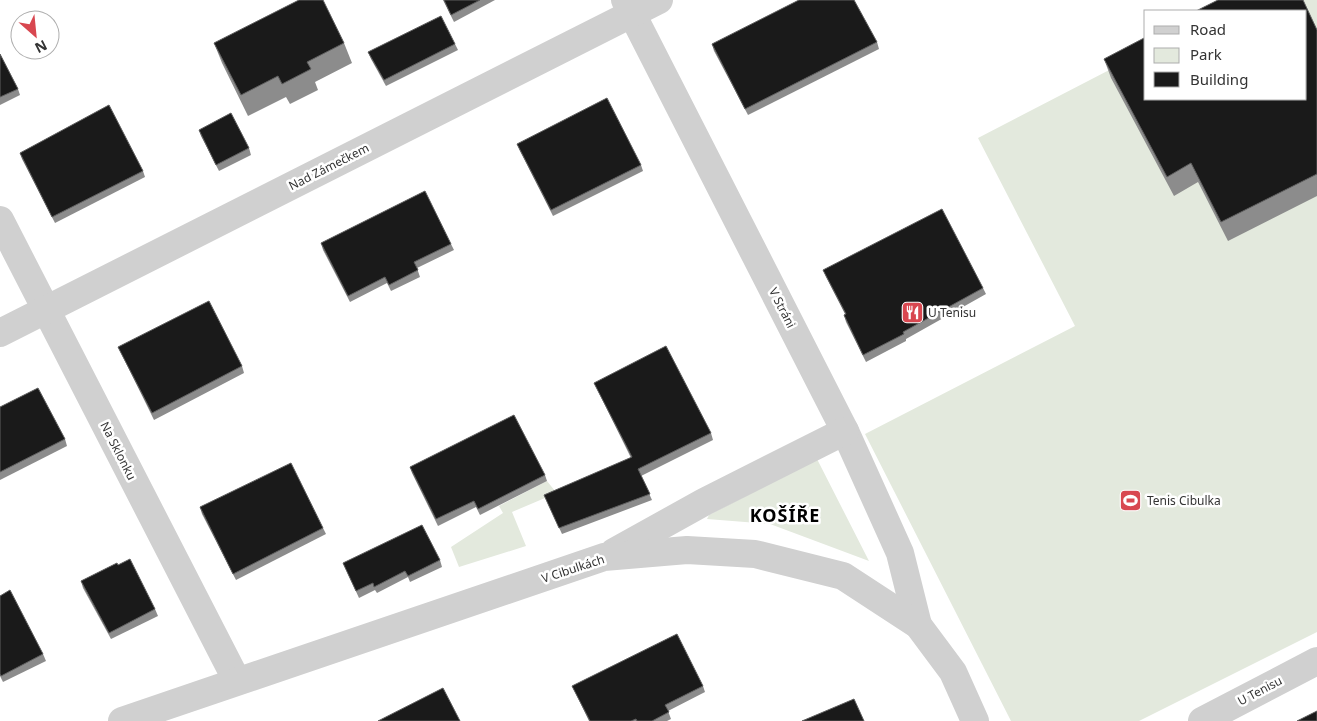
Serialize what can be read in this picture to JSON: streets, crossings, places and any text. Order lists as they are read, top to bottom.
{
  "streets": {
    "street": [
      "Nad Zámečkem",
      "V Stráni",
      "Na Sklonku",
      "V Cibulkách",
      "U Tenisu"
    ]
  },
  "crossings": [
    ["Nad Zámečkem", "V Stráni"],
    ["Nad Zámečkem", "Na Sklonku"],
    ["V Stráni", "V Cibulkách"],
    ["Na Sklonku", "V Cibulkách"]
  ],
  "districts": ["KOŠÍŘE"],
  "places": {
    "restaurant": ["U Tenisu"],
    "sports": ["Tenis Cibulka"]
  },
  "legend": ["Road", "Park", "Building"],
  "north": "bottom right"
}
